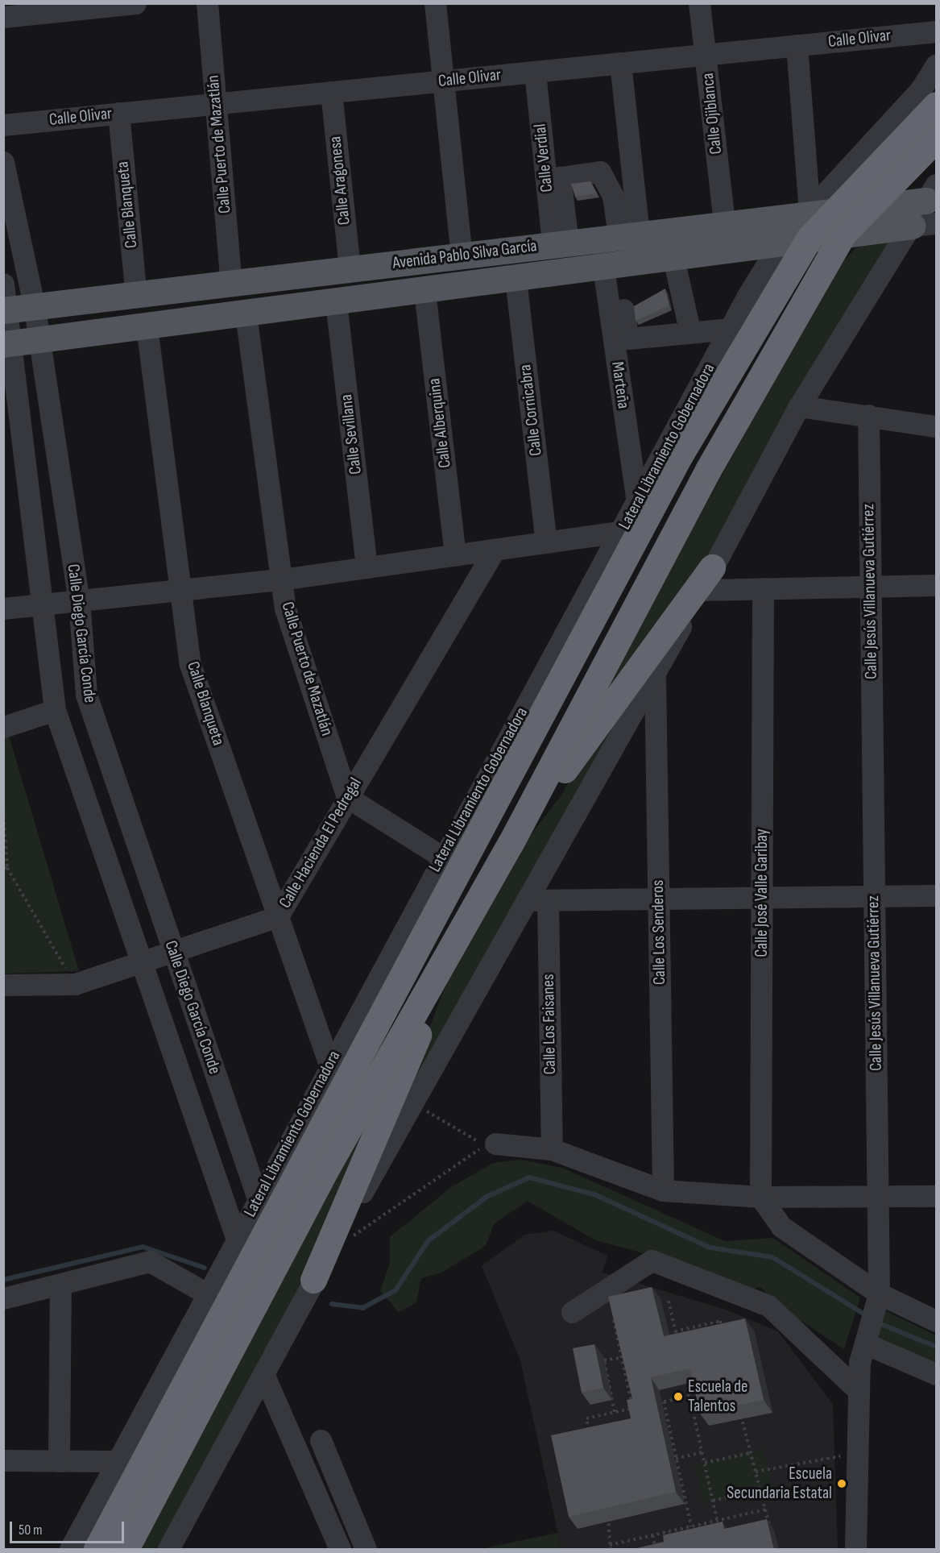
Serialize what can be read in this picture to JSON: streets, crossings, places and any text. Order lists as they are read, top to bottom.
{
  "streets": {
    "main road": ["Avenida Pablo Silva García"],
    "street": [
      "Calle Olivar",
      "Calle Ojiblanca",
      "Calle Puerto de Mazatlán",
      "Calle Verdial",
      "Calle Aragonesa",
      "Calle Blanqueta",
      "Marteña",
      "Calle Cornicabra",
      "Calle Alberquina",
      "Calle Sevillana",
      "Lateral Libramiento Gobernadora",
      "Calle Jesús Villanueva Gutiérrez",
      "Calle Diego García Conde",
      "Calle Hacienda El Pedregal",
      "Calle José Valle Garibay",
      "Calle Los Senderos",
      "Calle Los Faisanes"
    ]
  },
  "crossings": [
    ["Calle Olivar", "Calle Ojiblanca"],
    ["Calle Olivar", "Calle Puerto de Mazatlán"],
    ["Calle Olivar", "Calle Verdial"],
    ["Calle Olivar", "Calle Aragonesa"],
    ["Calle Olivar", "Calle Blanqueta"],
    ["Calle Ojiblanca", "Avenida Pablo Silva García"],
    ["Calle Puerto de Mazatlán", "Avenida Pablo Silva García"],
    ["Calle Puerto de Mazatlán", "Calle Hacienda El Pedregal"],
    ["Calle Verdial", "Avenida Pablo Silva García"],
    ["Calle Aragonesa", "Avenida Pablo Silva García"],
    ["Calle Blanqueta", "Avenida Pablo Silva García"],
    ["Calle Blanqueta", "Lateral Libramiento Gobernadora"],
    ["Calle Blanqueta", "Calle Hacienda El Pedregal"],
    ["Avenida Pablo Silva García", "Marteña"],
    ["Avenida Pablo Silva García", "Calle Cornicabra"],
    ["Avenida Pablo Silva García", "Calle Alberquina"],
    ["Avenida Pablo Silva García", "Calle Sevillana"],
    ["Avenida Pablo Silva García", "Lateral Libramiento Gobernadora"],
    ["Avenida Pablo Silva García", "Calle Diego García Conde"],
    ["Marteña", "Lateral Libramiento Gobernadora"],
    ["Lateral Libramiento Gobernadora", "Calle Diego García Conde"],
    ["Calle Diego García Conde", "Calle Hacienda El Pedregal"]
  ],
  "places": ["Escuela de Talentos", "Escuela Secundaria Estatal"],
  "scale_bar": "50 m"
}
